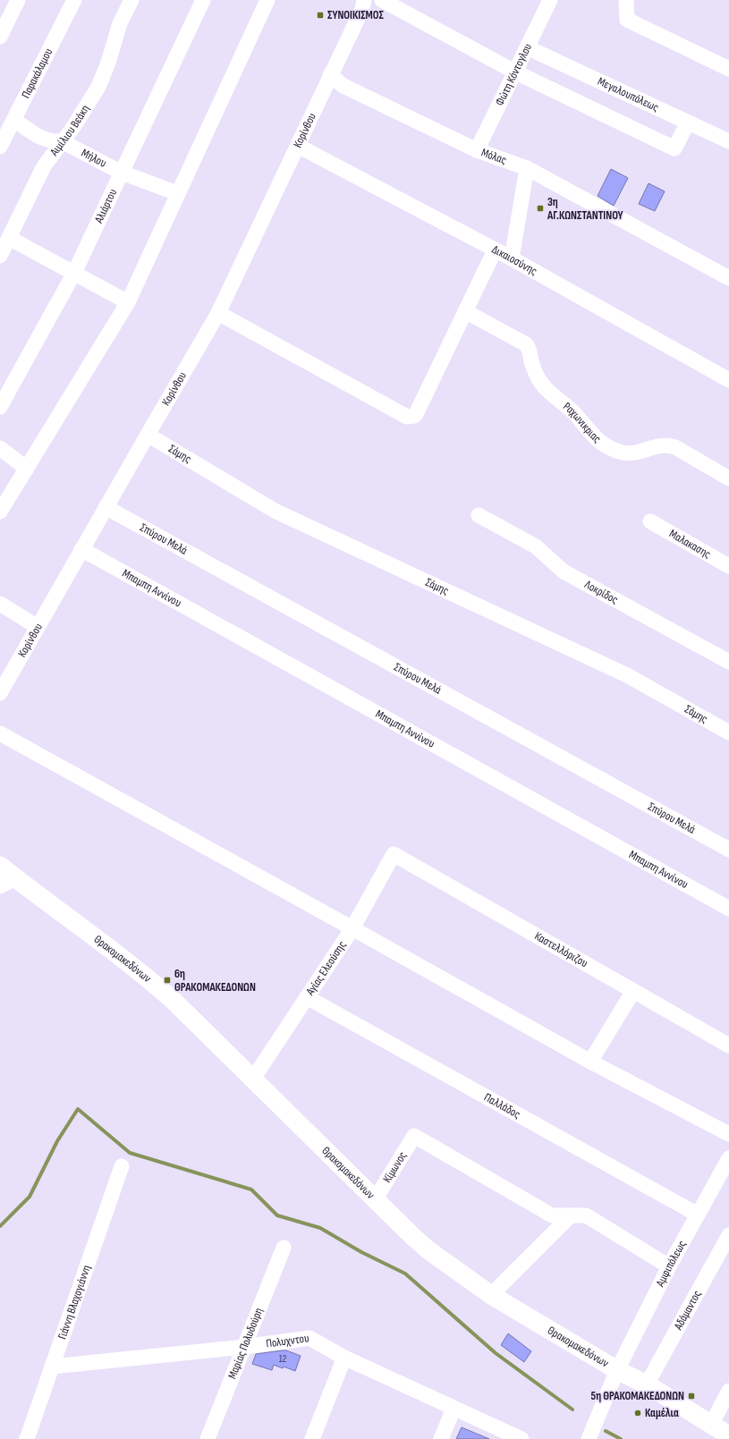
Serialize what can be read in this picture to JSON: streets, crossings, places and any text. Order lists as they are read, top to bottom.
{
  "streets": {
    "main road": ["Θρακομακεδόνων"],
    "street": [
      "Παρακάλαμου",
      "Φώτη Κόντογλου",
      "Μεγαλουπόλεως",
      "Αιμίλιου Βεάκη",
      "Κορίνθου",
      "Μόλας",
      "Μήλου",
      "Αλιάρτου",
      "Δικαιοσύνης",
      "Ραχωνικριας",
      "Σάμης",
      "Σπύρου Μελά",
      "Μαλακασης",
      "Μπαμπη Αννίνου",
      "Λοκρίδος",
      "Καστελλόριζου",
      "Αγίας Ελεούσης",
      "Παλλάδος",
      "Κίμωνος",
      "Αμφιπόλεως",
      "Γιάννη Βλαχογιάννη",
      "Αδάμαντος",
      "Πολυχντου",
      "Μαρίας Πολυδούρη"
    ]
  },
  "crossings": [
    ["Παρακάλαμου", "Μήλου"],
    ["Φώτη Κόντογλου", "Μεγαλουπόλεως"],
    ["Φώτη Κόντογλου", "Μόλας"],
    ["Αιμίλιου Βεάκη", "Μήλου"],
    ["Κορίνθου", "Μόλας"],
    ["Κορίνθου", "Δικαιοσύνης"],
    ["Κορίνθου", "Σάμης"],
    ["Κορίνθου", "Σπύρου Μελά"],
    ["Κορίνθου", "Μπαμπη Αννίνου"],
    ["Μήλου", "Αλιάρτου"],
    ["Καστελλόριζου", "Αγίας Ελεούσης"],
    ["Θρακομακεδόνων", "Αγίας Ελεούσης"],
    ["Θρακομακεδόνων", "Κίμωνος"],
    ["Θρακομακεδόνων", "Αμφιπόλεως"],
    ["Θρακομακεδόνων", "Αδάμαντος"],
    ["Αγίας Ελεούσης", "Παλλάδος"],
    ["Παλλάδος", "Αμφιπόλεως"],
    ["Γιάννη Βλαχογιάννη", "Πολυχντου"],
    ["Πολυχντου", "Μαρίας Πολυδούρη"]
  ],
  "places": {
    "transit": [
      "ΣΥΝΟΙΚΙΣΜΟΣ",
      "3η ΑΓ.ΚΩΝΣΤΑΝΤΙΝΟΥ",
      "6η ΘΡΑΚΟΜΑΚΕΔΟΝΩΝ",
      "5η ΘΡΑΚΟΜΑΚΕΔΟΝΩΝ"
    ],
    "other": ["Καμέλια"]
  },
  "house_numbers": ["12"]
}
